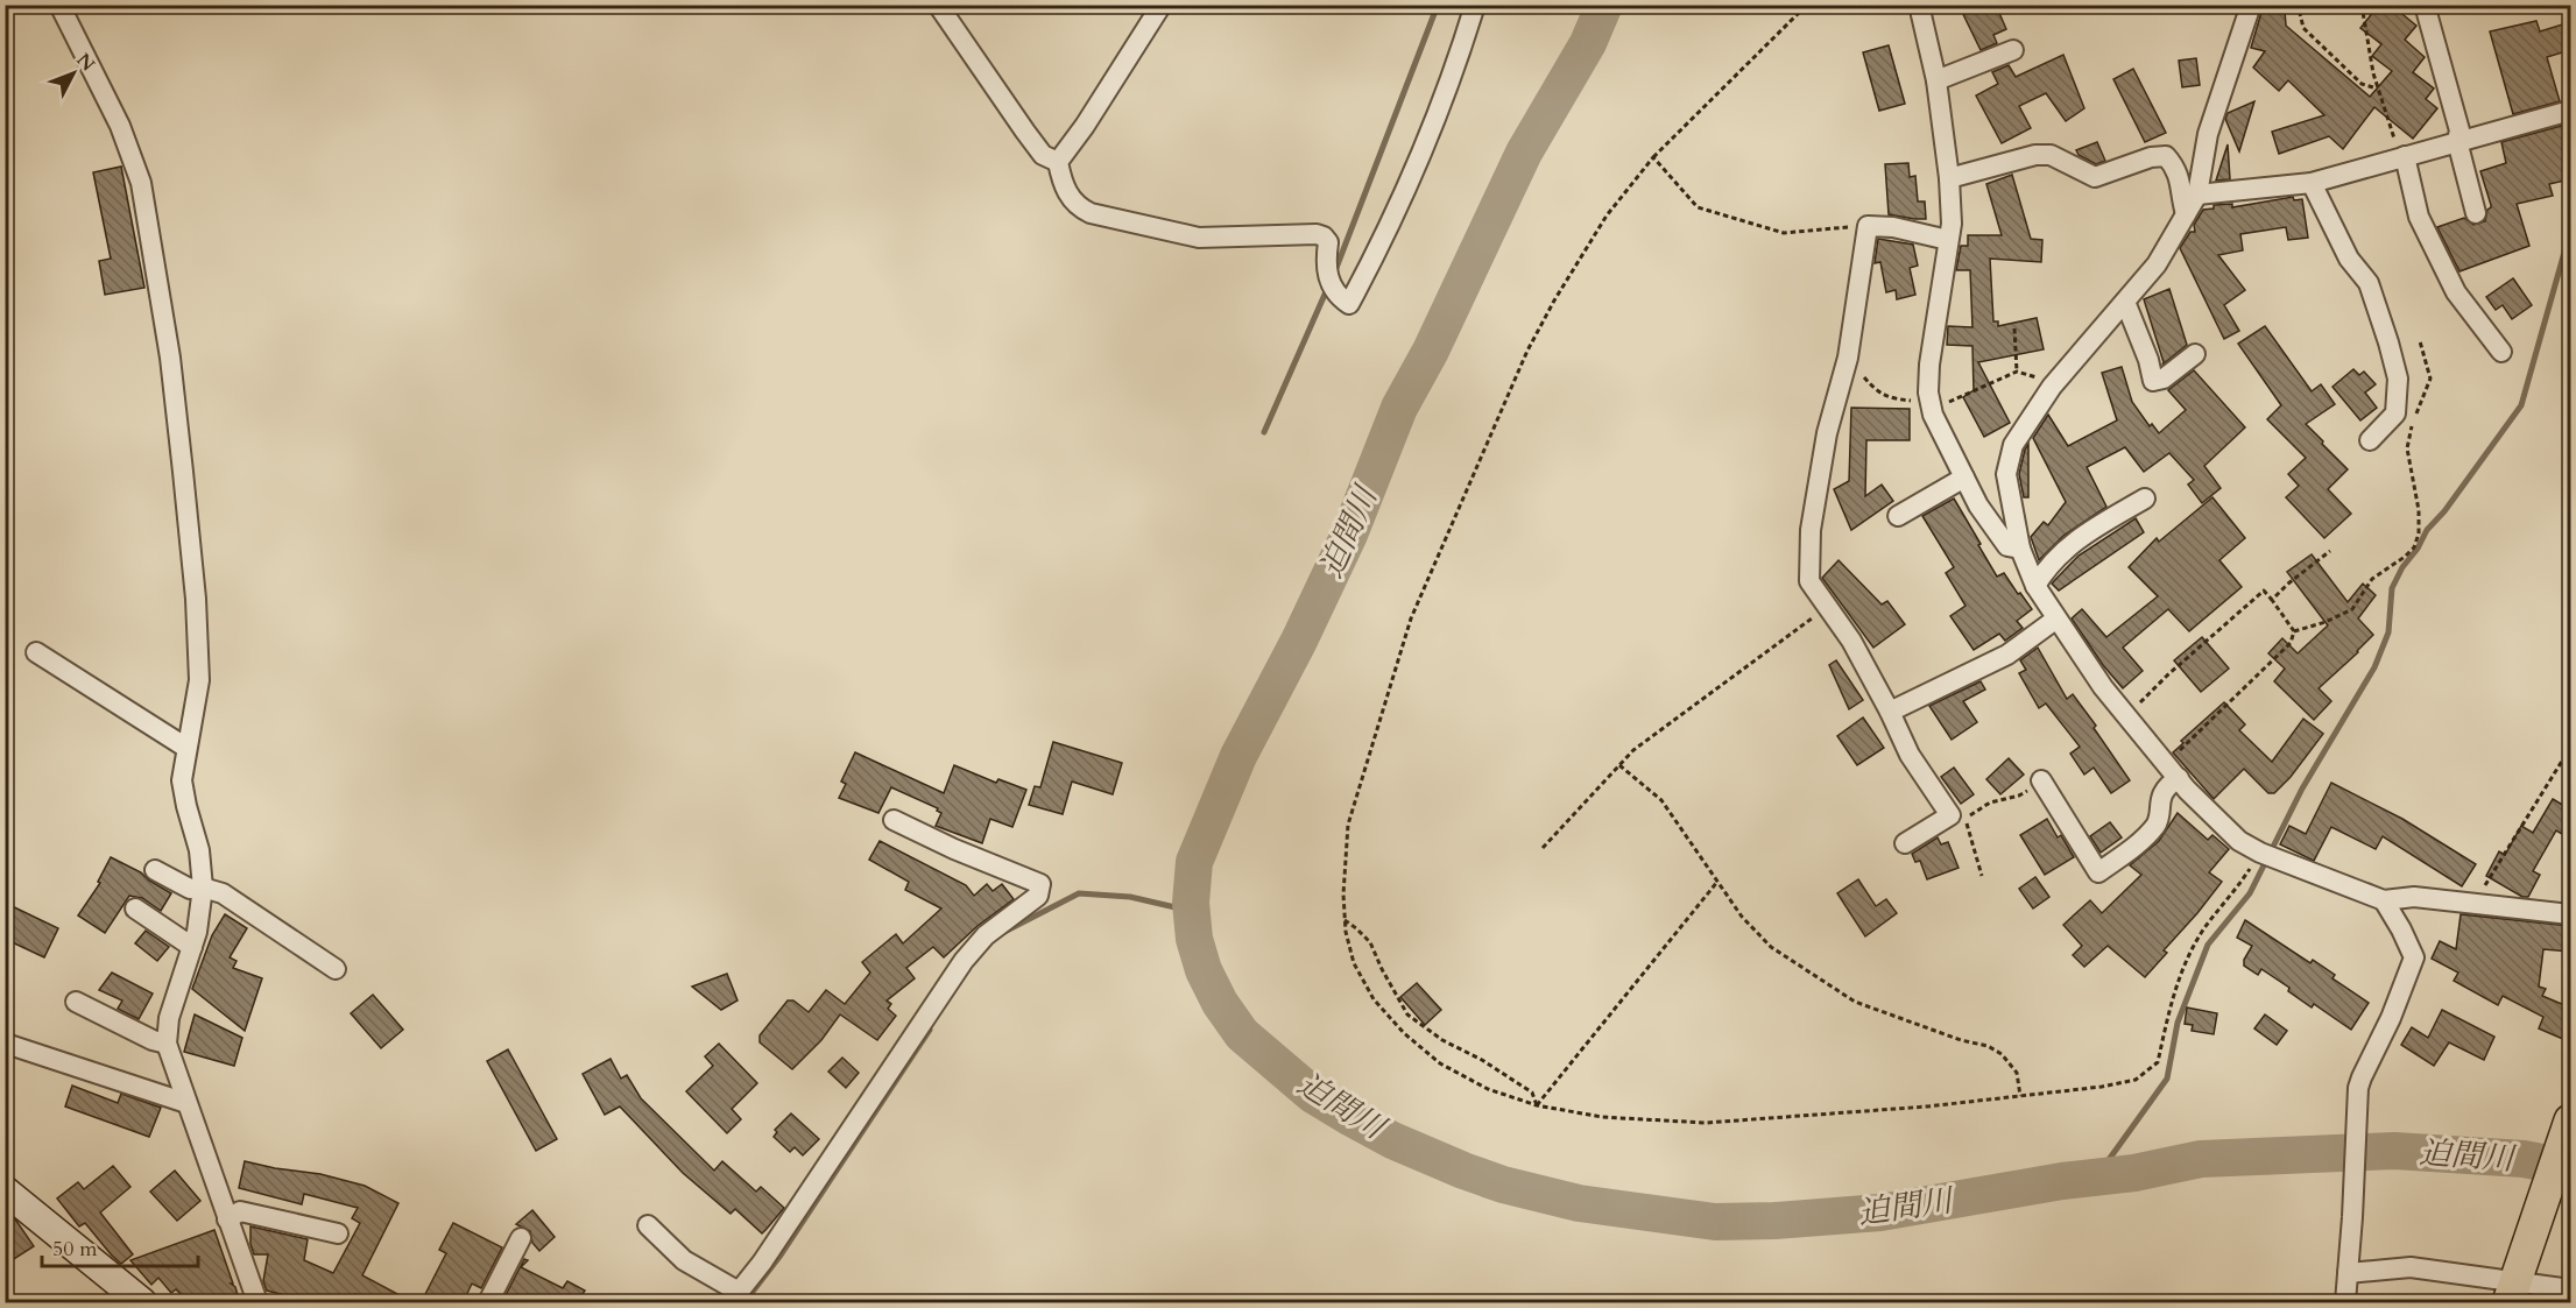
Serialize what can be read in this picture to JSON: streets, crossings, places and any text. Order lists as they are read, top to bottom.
{
  "water": ["迫間川"],
  "scale_bar": "50 m",
  "north": "top right"
}
